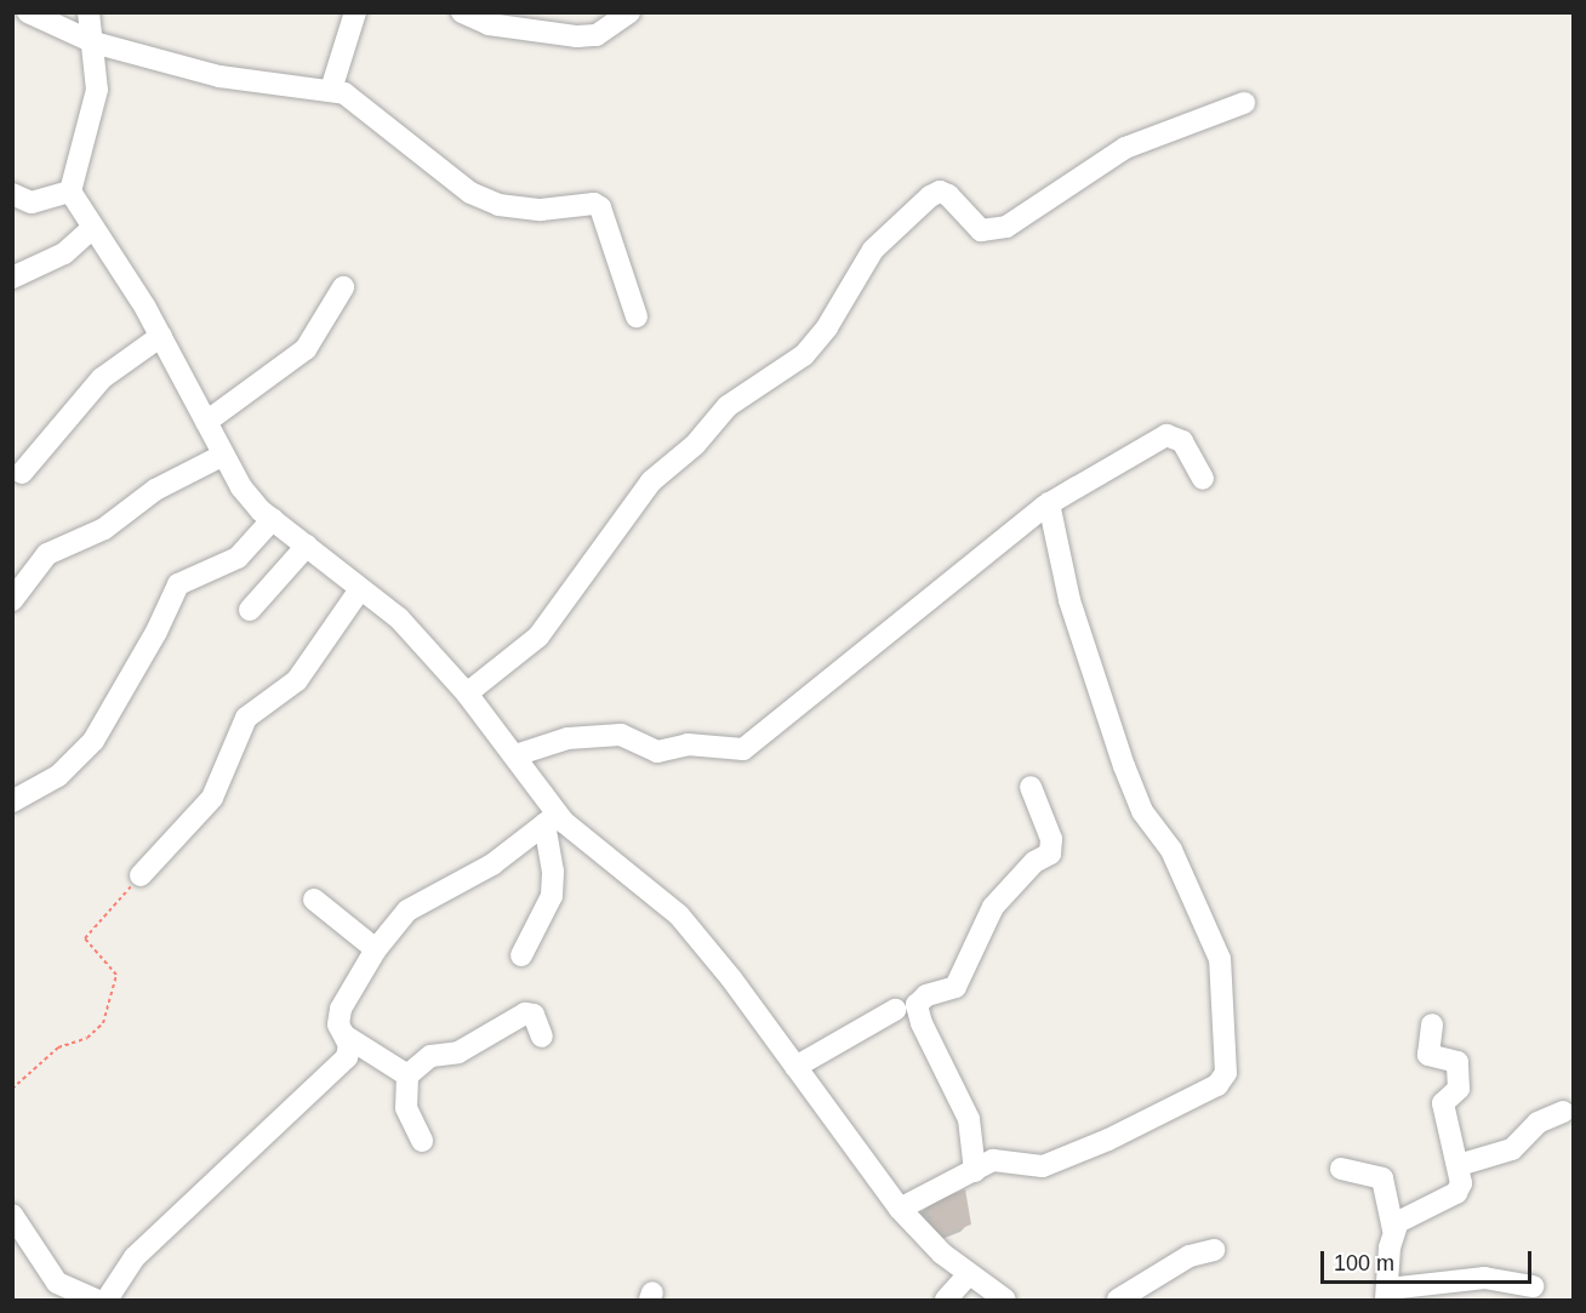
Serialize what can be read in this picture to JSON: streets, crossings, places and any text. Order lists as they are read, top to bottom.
{
  "scale_bar": "100 m"
}
